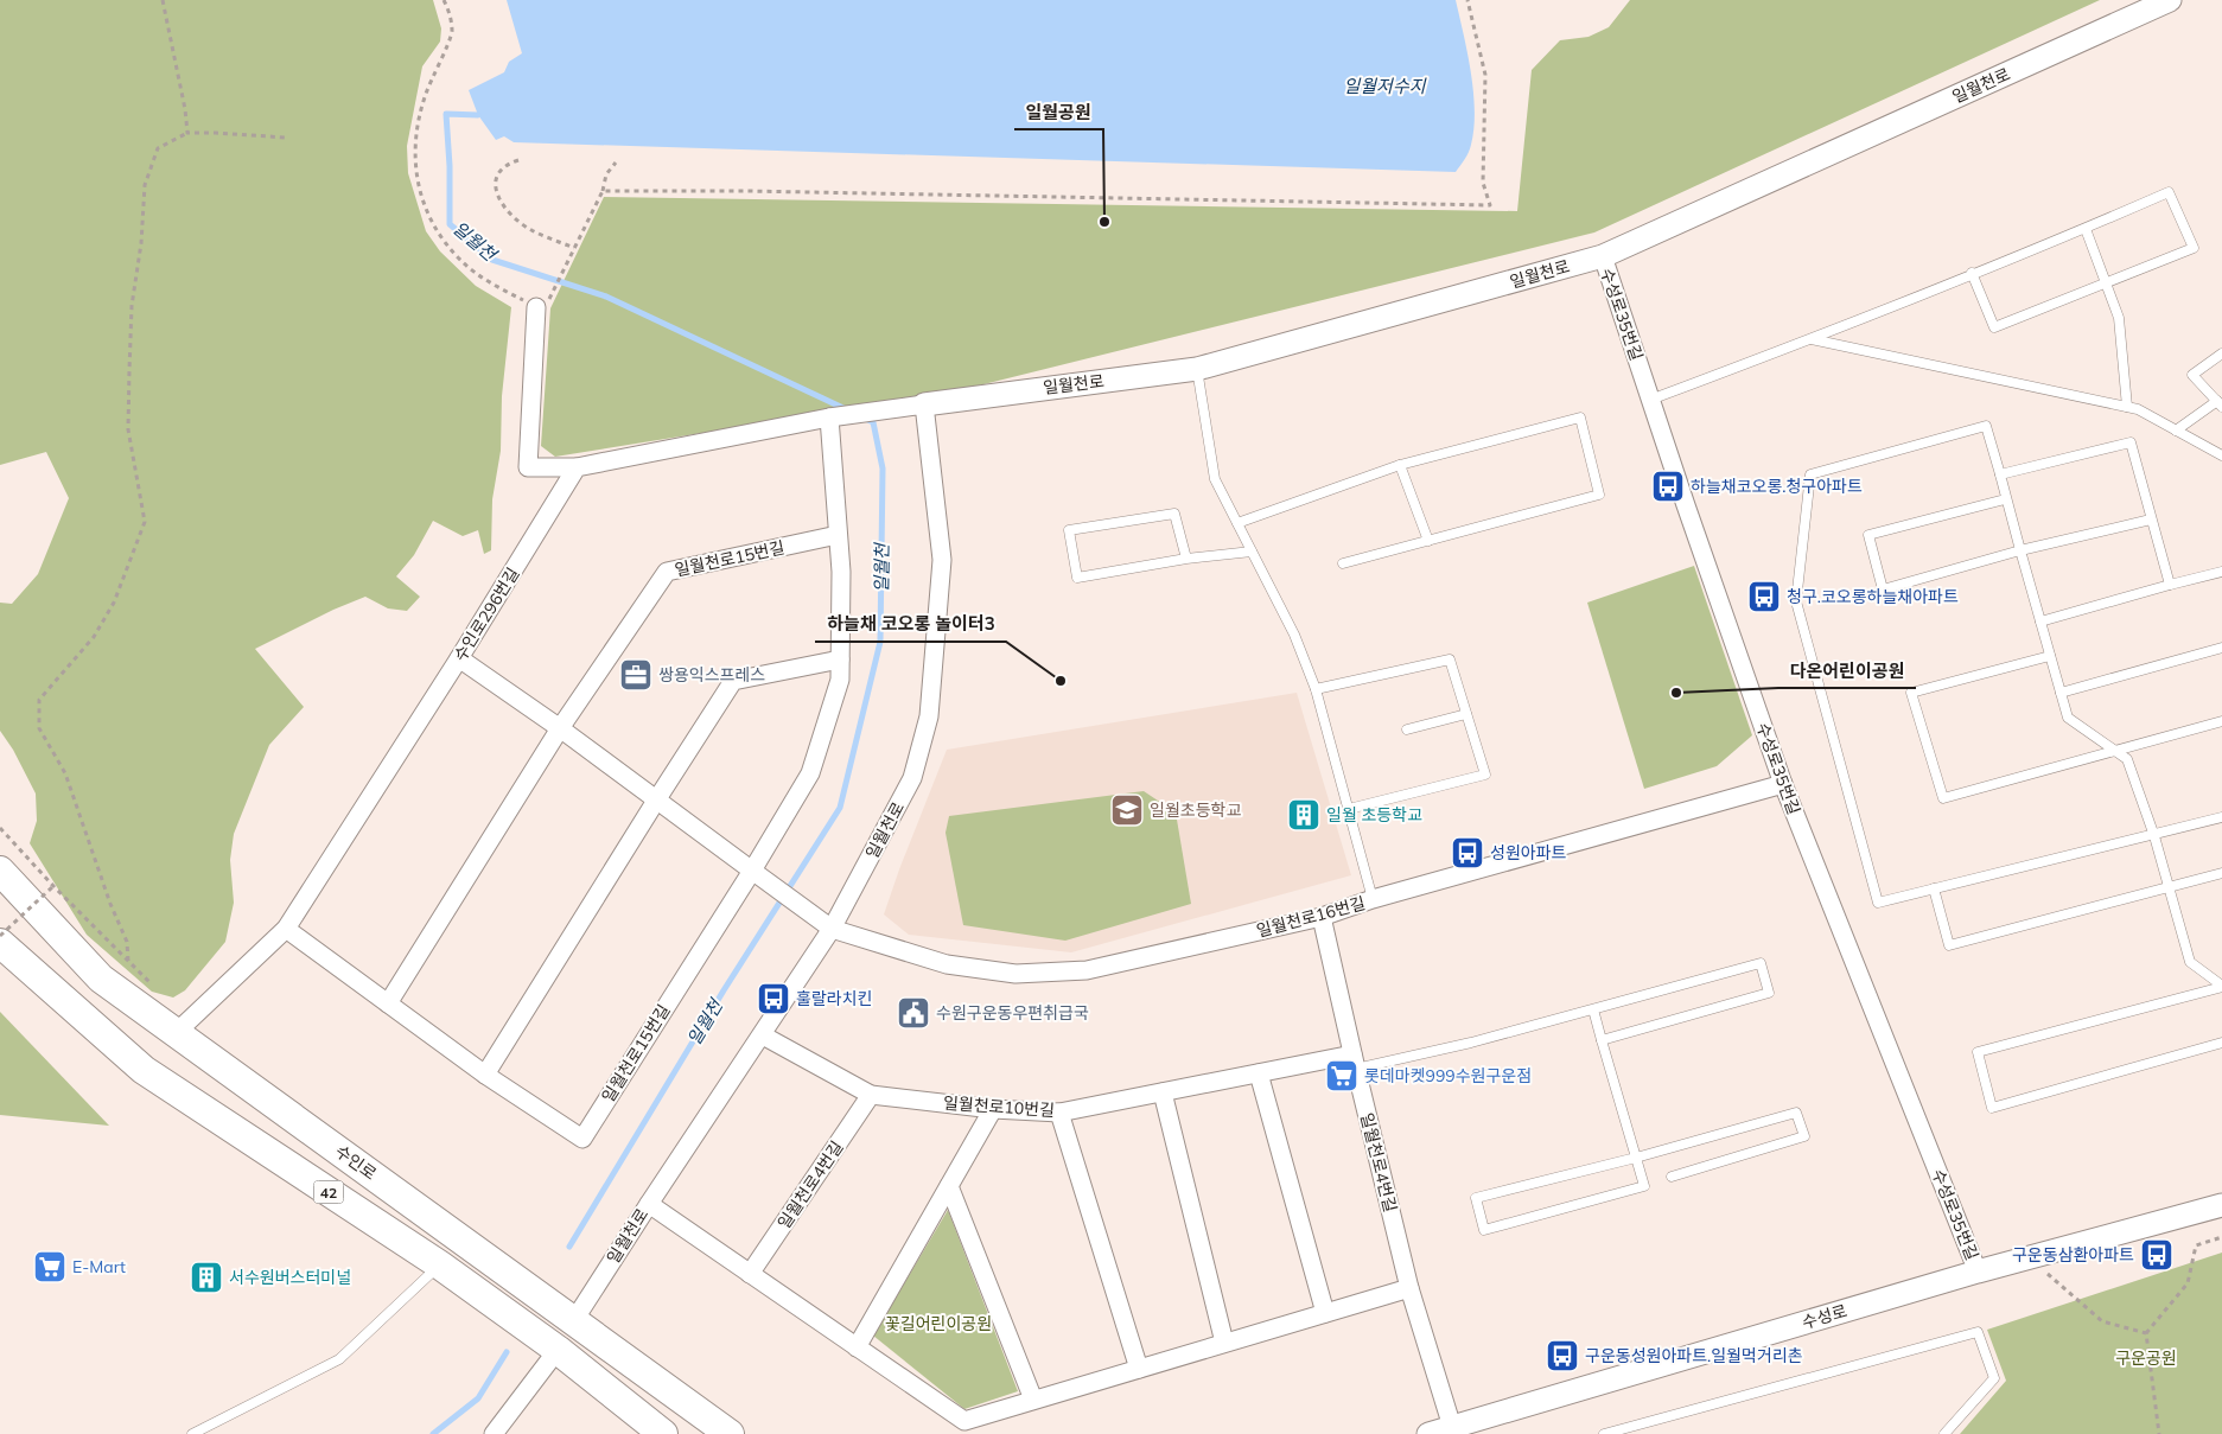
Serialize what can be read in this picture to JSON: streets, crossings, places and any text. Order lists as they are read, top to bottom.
{
  "streets": {
    "main road": ["수인로", "42"],
    "street": [
      "일월천로",
      "수성로35번길",
      "일월천로15번길",
      "수인로296번길",
      "일월천로16번길",
      "일월천로10번길",
      "일월천로4번길",
      "수성로"
    ]
  },
  "crossings": [
    ["일월천로", "수성로35번길"],
    ["일월천로", "일월천로16번길"],
    ["일월천로", "일월천로10번길"],
    ["일월천로", "수인로"],
    ["수성로35번길", "일월천로16번길"],
    ["수성로35번길", "수성로"],
    ["일월천로15번길", "수인로296번길"],
    ["수인로296번길", "수인로"],
    ["일월천로16번길", "일월천로4번길"],
    ["일월천로10번길", "일월천로4번길"],
    ["일월천로4번길", "수성로"]
  ],
  "water": ["일월저수지", "일월천"],
  "parks": ["꽃길어린이공원", "구운공원"],
  "places": {
    "other": ["일월공원", "하늘채 코오롱 놀이터3", "다온어린이공원"],
    "bus stop": [
      "하늘채코오롱.청구아파트",
      "청구.코오롱하늘채아파트",
      "성원아파트",
      "훌랄라치킨",
      "구운동삼환아파트",
      "구운동성원아파트.일월먹거리촌"
    ],
    "office": ["쌍용익스프레스"],
    "school or university": ["일월초등학교"],
    "building": ["일월 초등학교", "서수원버스터미널"],
    "public building": ["수원구운동우편취급국"],
    "supermarket": ["롯데마켓999수원구운점", "E-Mart"]
  }
}
